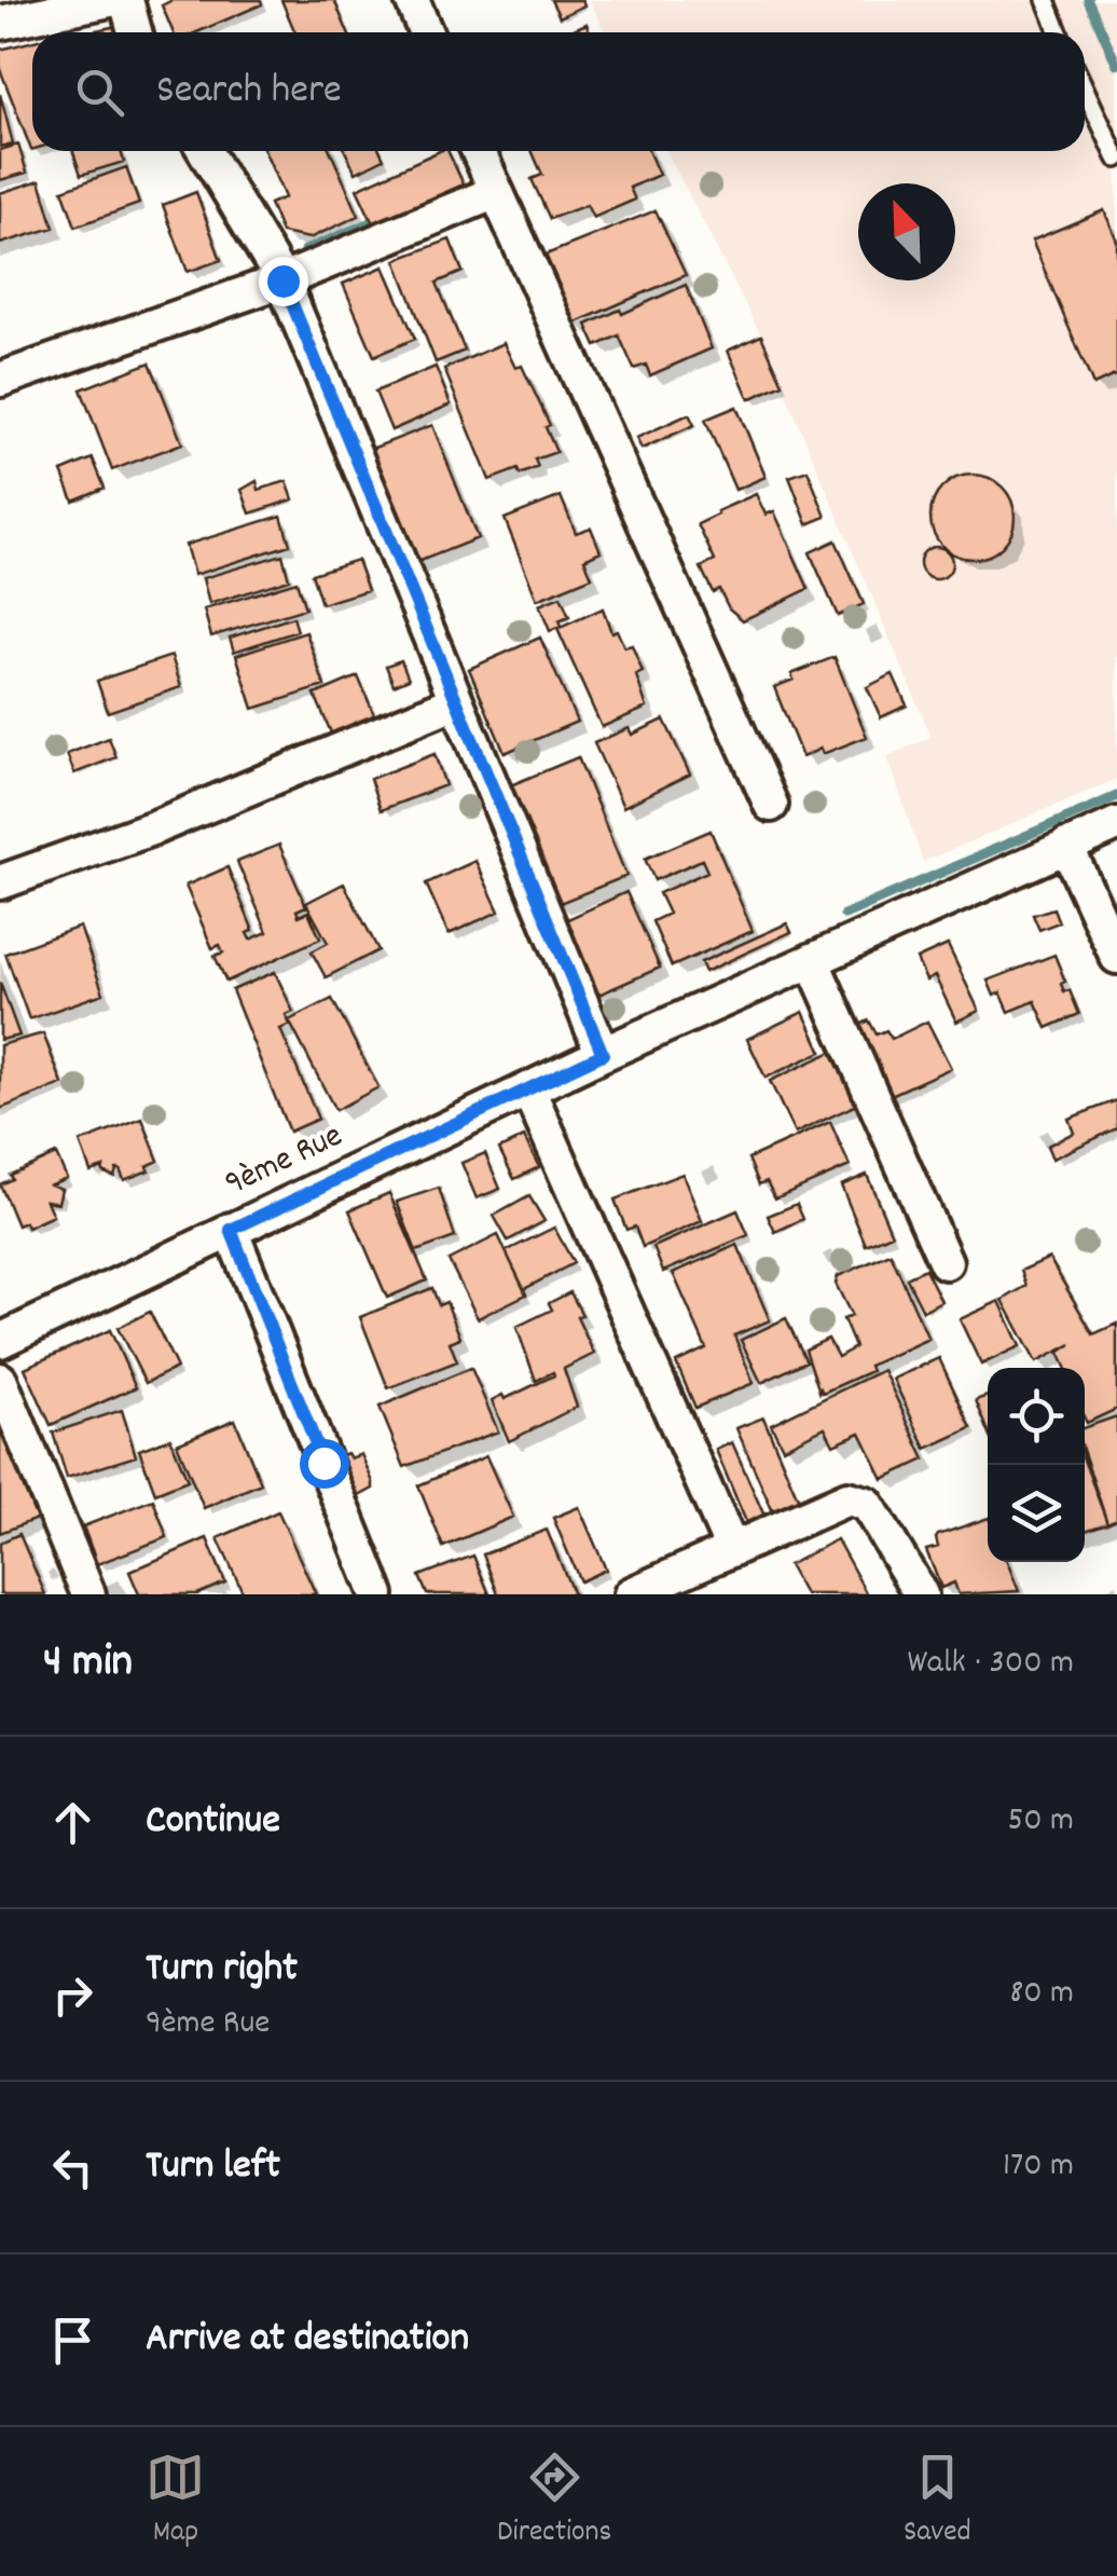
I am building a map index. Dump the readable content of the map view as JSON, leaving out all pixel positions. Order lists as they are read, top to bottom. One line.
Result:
{"streets":{"street":["9ème Rue"]},"north":"top left","page":{"search":"Search here","heading":["4 min","Walk · 300 m"],"list":[["Continue","50 m"],["Turn right","9ème Rue","80 m"],["Turn left","170 m"],"Arrive at destination"],"nav":["Map","Directions","Saved"]}}
